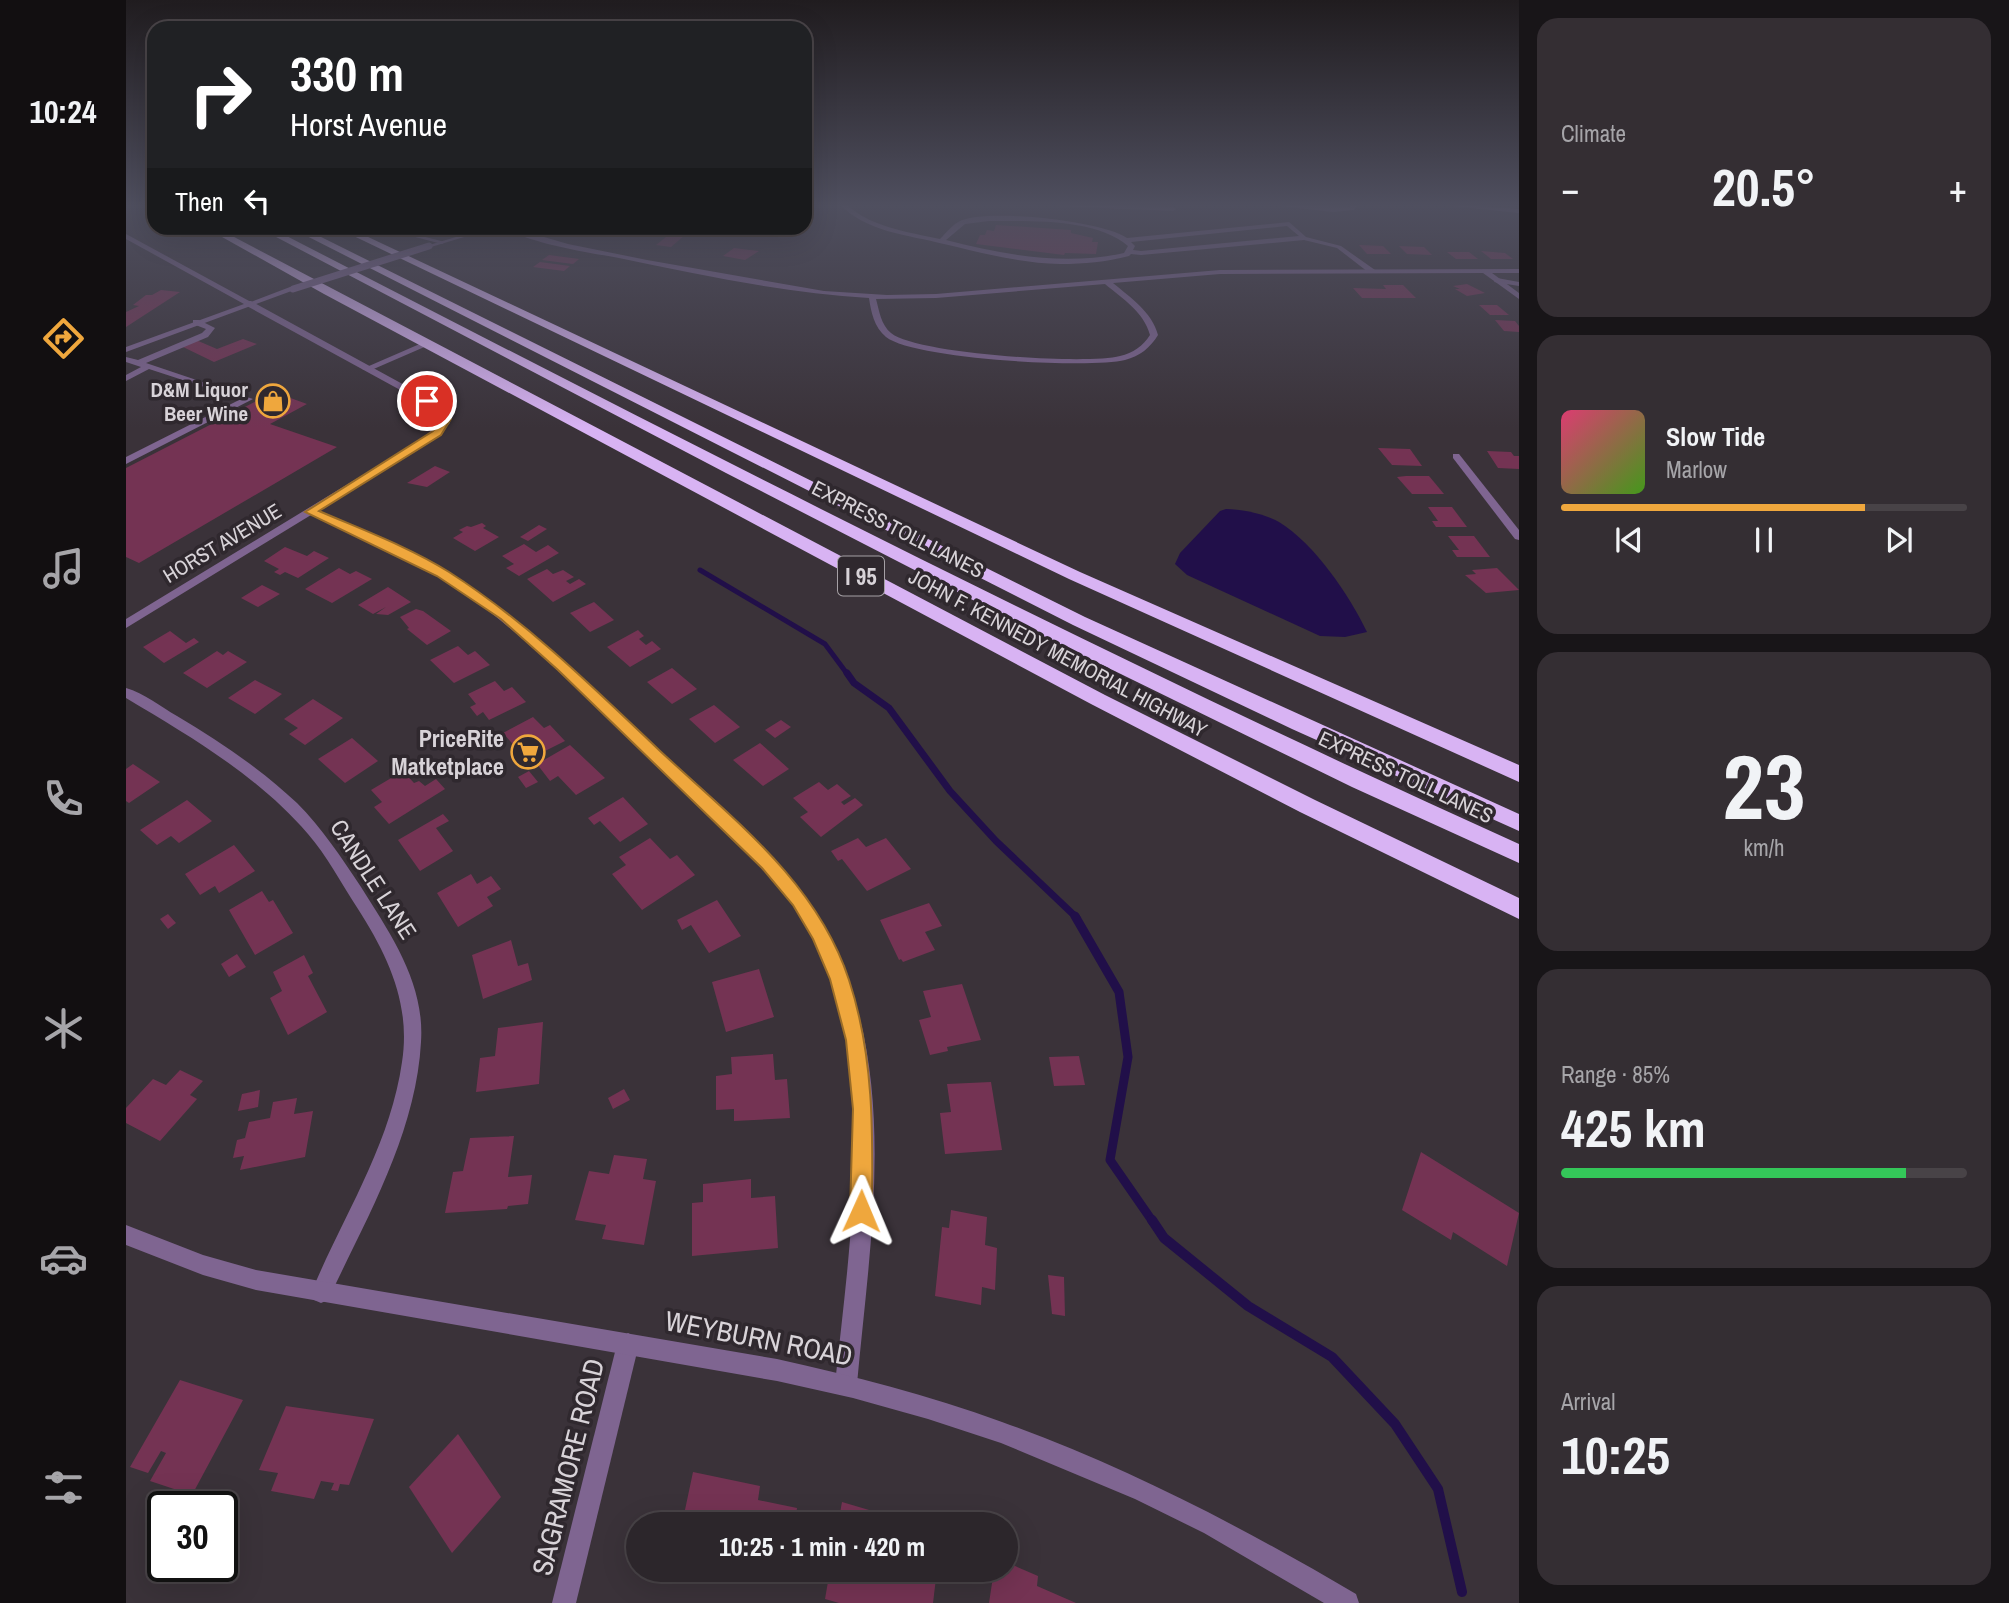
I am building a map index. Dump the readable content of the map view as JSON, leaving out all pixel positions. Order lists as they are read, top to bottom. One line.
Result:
{"streets":{"highway":["EXPRESS TOLL LANES","I 95","JOHN F. KENNEDY MEMORIAL HIGHWAY"],"street":["HORST AVENUE","CANDLE LANE","WEYBURN ROAD","SAGRAMORE ROAD"]},"crossings":[["CANDLE LANE","WEYBURN ROAD"],["WEYBURN ROAD","SAGRAMORE ROAD"]],"places":{"shop":["D&M Liquor Beer Wine"],"supermarket":["PriceRite Matketplace"]},"page":{"tabs":"10:24","tile":["Climate",["23","km/h"],["Range · 85%","425 km"],["Arrival","10:25"]],"turn":["330 m","Horst Avenue"],"heat":["−","20.5°","+"],"then":"Then","song":["Slow Tide","Marlow"],"limit":"30","trip":"10:25 · 1 min · 420 m"}}
